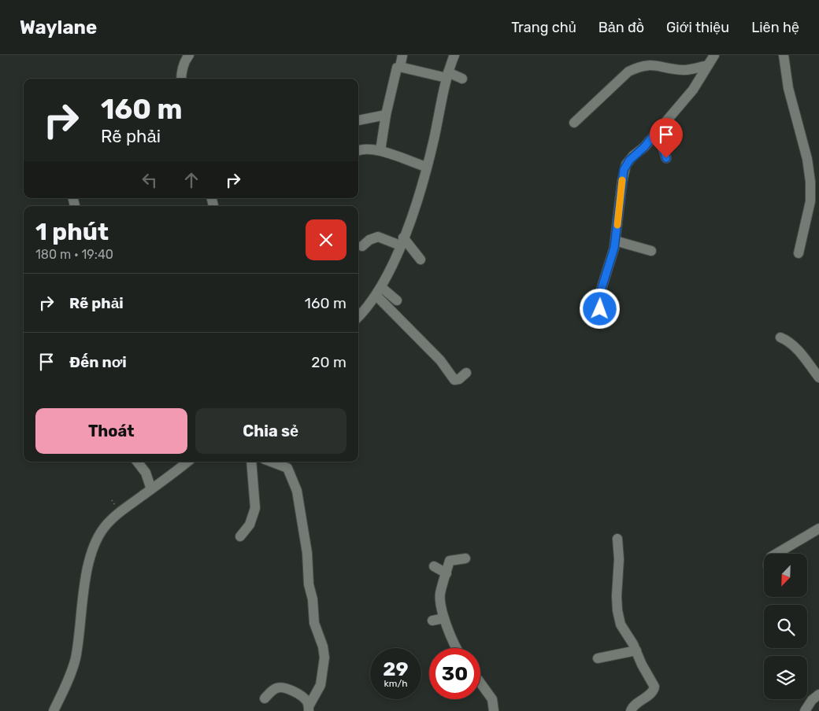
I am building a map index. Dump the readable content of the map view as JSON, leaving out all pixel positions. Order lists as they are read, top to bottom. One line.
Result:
{"north":"bottom left","page":{"header":"Waylane","nav":["Trang chủ","Bản đồ","Giới thiệu","Liên hệ"],"turn":["160 m","Rẽ phải"],"heading":["1 phút","180 m · 19:40"],"list":[{"name":"Rẽ phải","value":"160 m"},{"name":"Đến nơi","value":"20 m"}],"buttons":["Thoát","Chia sẻ"],"speed":"29 km/h","limit":"30"}}
